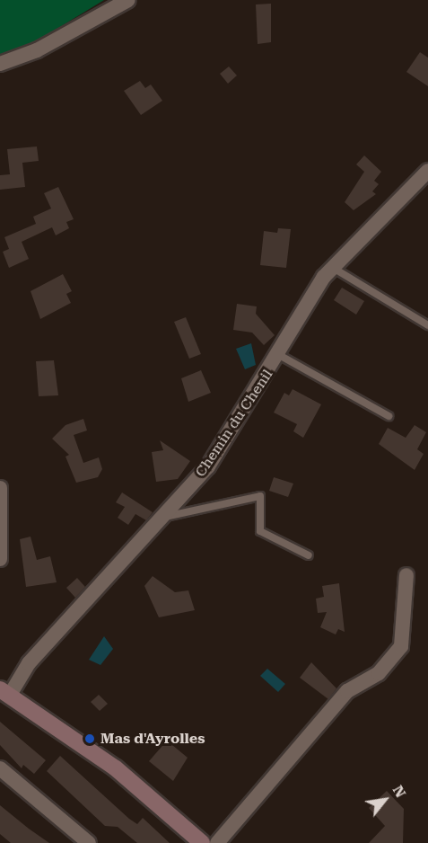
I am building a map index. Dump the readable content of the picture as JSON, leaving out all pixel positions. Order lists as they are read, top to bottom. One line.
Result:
{"streets":{"street":["Chemin du Chenil"]},"places":["Mas d'Ayrolles"],"north":"top right"}
